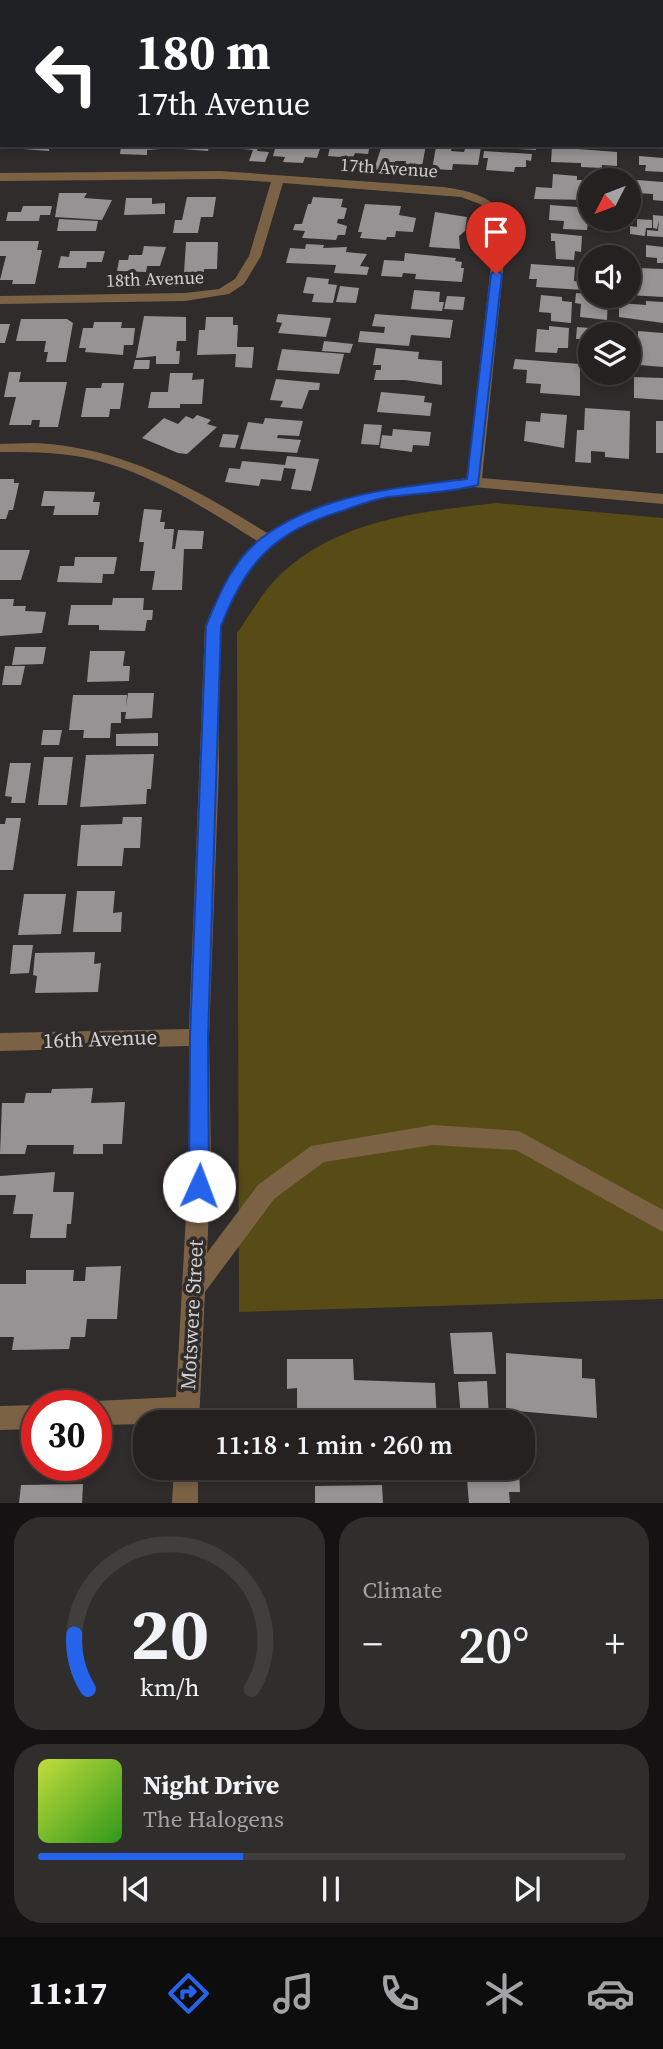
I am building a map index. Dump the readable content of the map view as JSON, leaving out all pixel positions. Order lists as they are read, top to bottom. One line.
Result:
{"streets":{"street":["17th Avenue","18th Avenue","16th Avenue","Motswere Street"]},"crossings":[["17th Avenue","18th Avenue"],["17th Avenue","Motswere Street"],["16th Avenue","Motswere Street"]],"north":"bottom left","page":{"turn":["180 m","17th Avenue"],"limit":"30","trip":"11:18 · 1 min · 260 m","tile":"Climate","heat":["−","20°","+"],"song":["Night Drive","The Halogens"],"tabs":"11:17","gauge":["20","km/h"]}}
